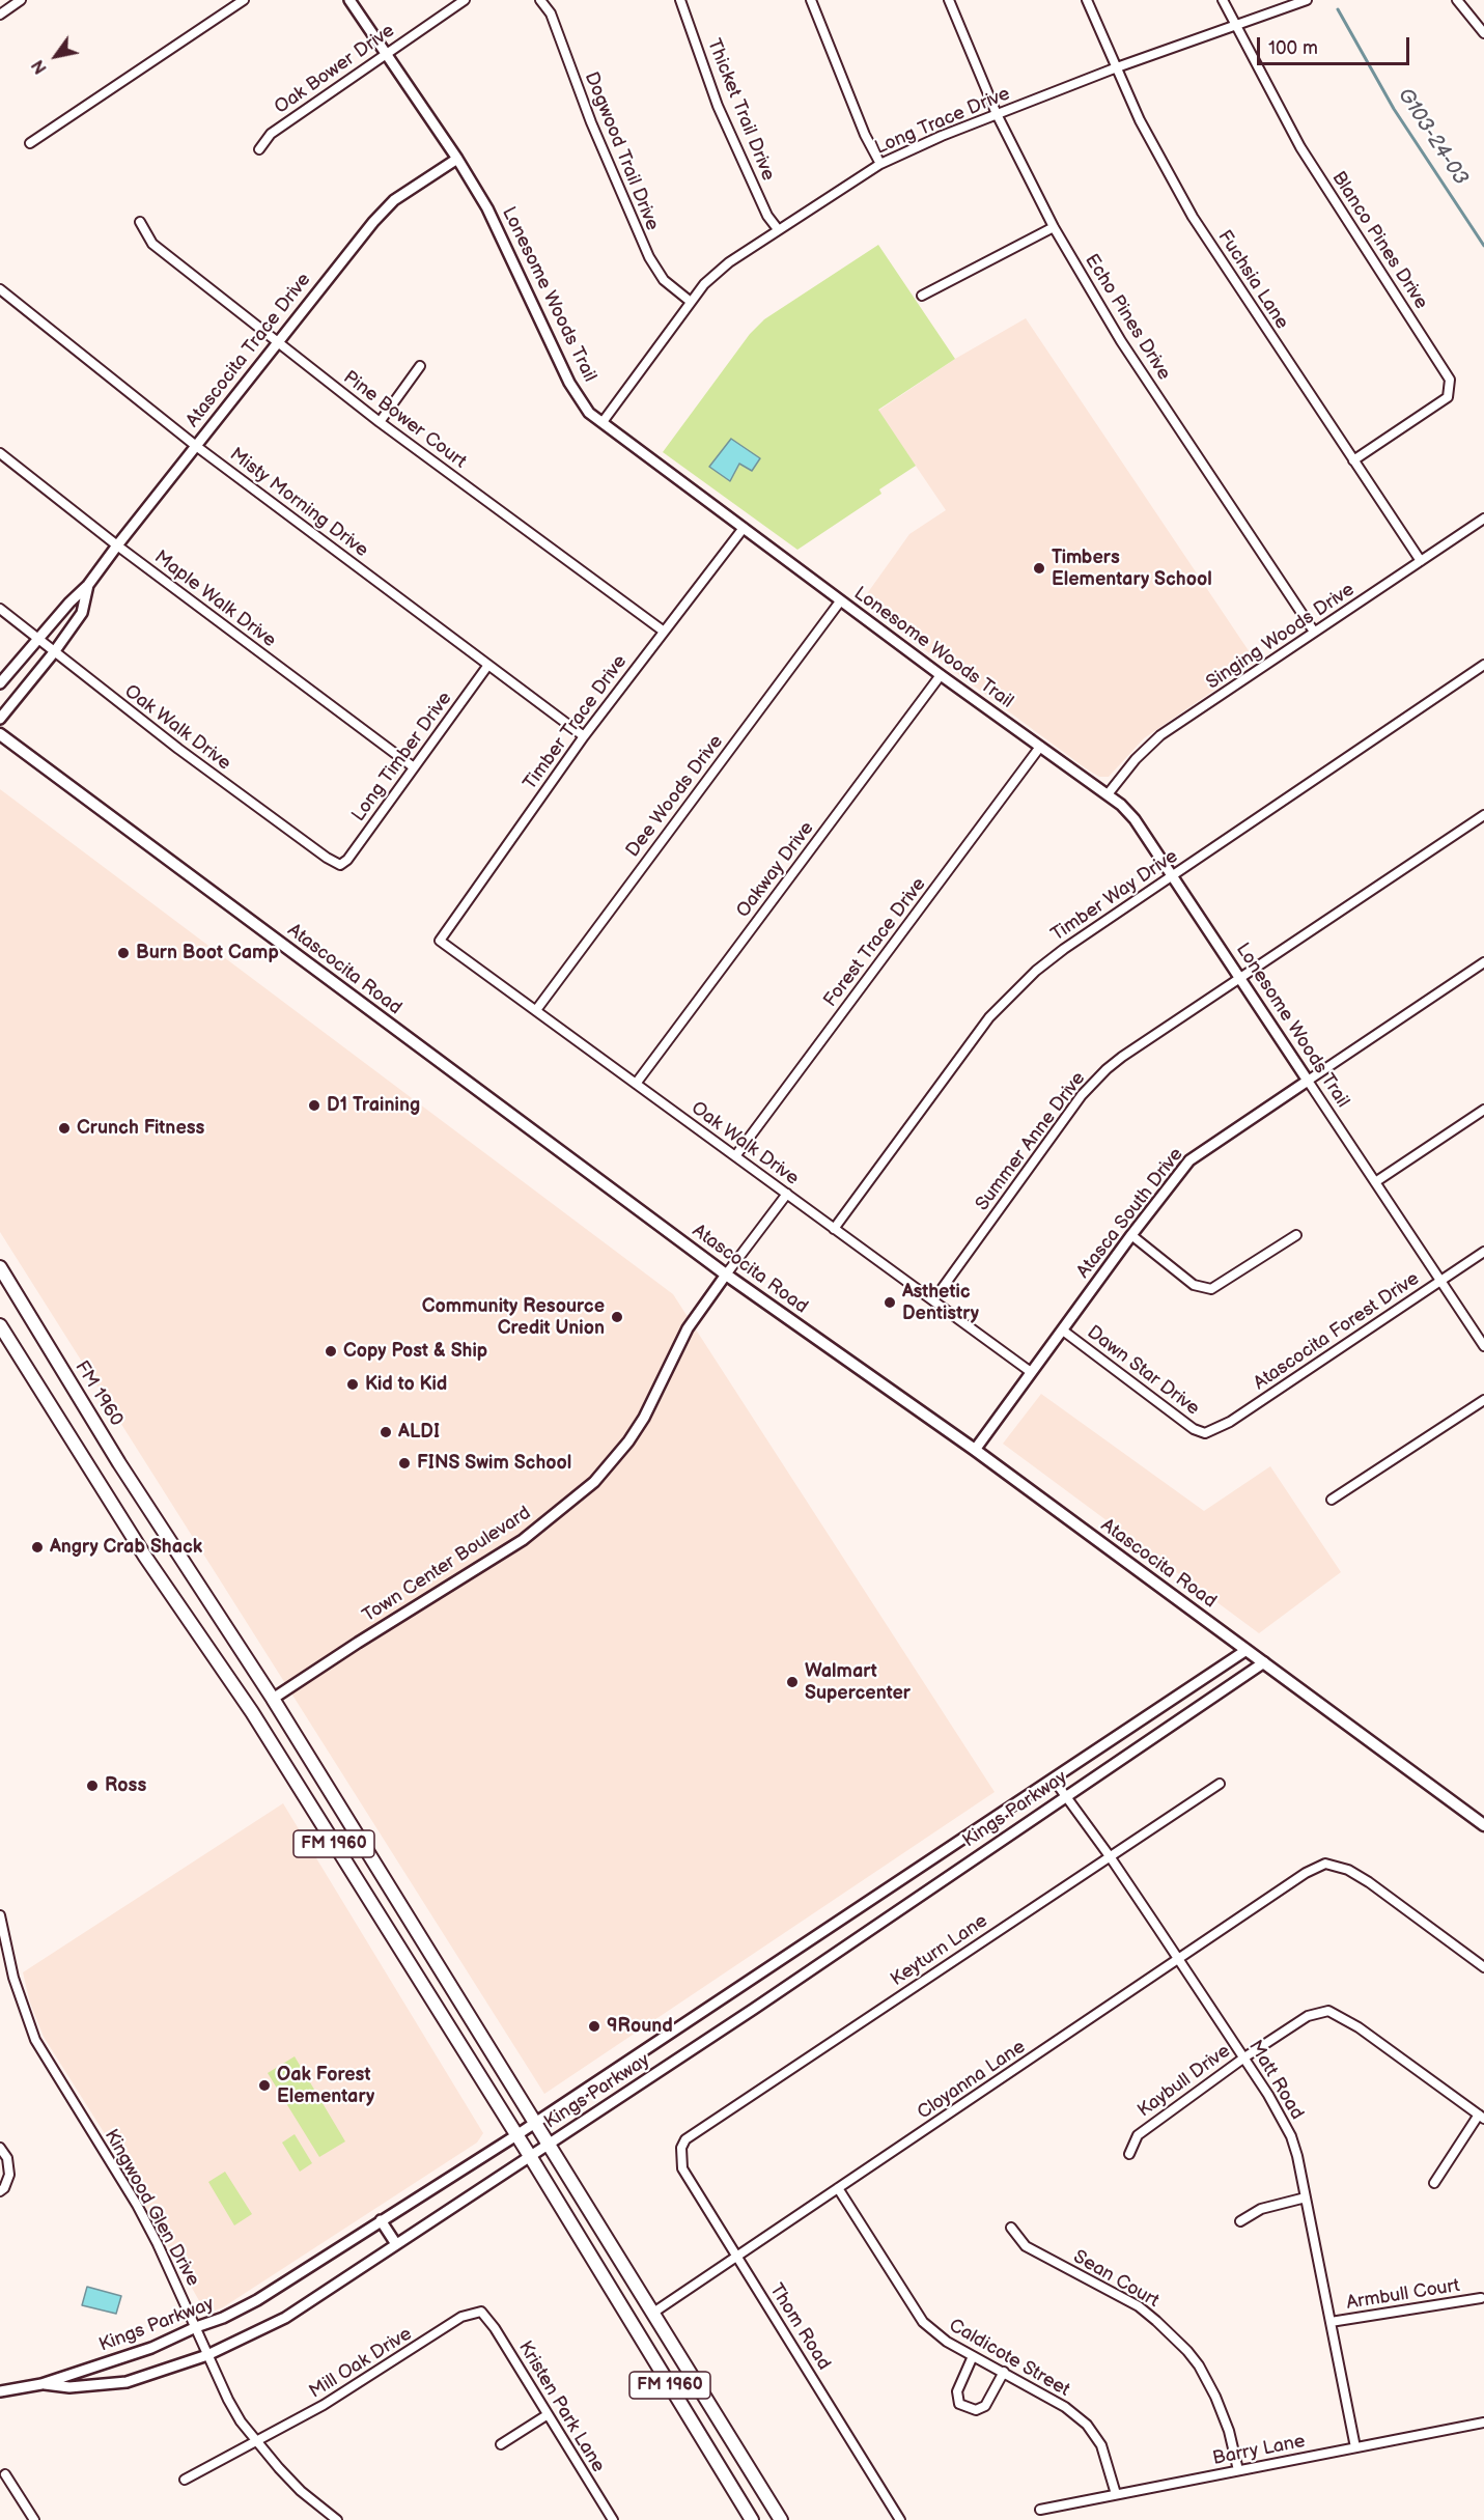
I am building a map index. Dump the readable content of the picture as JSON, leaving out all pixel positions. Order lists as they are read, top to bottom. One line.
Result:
{"streets":{"main road":["Atascocita Road","FM 1960"],"street":["Oak Bower Drive","Thicket Trail Drive","Long Trace Drive","Dogwood Trail Drive","Blanco Pines Drive","Fuchsia Lane","Lonesome Woods Trail","Echo Pines Drive","Atascocita Trace Drive","Pine Bower Court","Misty Morning Drive","Maple Walk Drive","Singing Woods Drive","Timber Trace Drive","Oak Walk Drive","Long Timber Drive","Dee Woods Drive","Oakway Drive","Timber Way Drive","Forest Trace Drive","Summer Anne Drive","Atasca South Drive","Atascocita Forest Drive","Dawn Star Drive","Town Center Boulevard","Kings Parkway","Keyturn Lane","Cloyanna Lane","Matt Road","Kaybull Drive","Kingwood Glen Drive","Sean Court","Armbull Court","Thom Road","Caldicote Street","Mill Oak Drive","Kristen Park Lane","Barry Lane"]},"crossings":[["Oak Bower Drive","Lonesome Woods Trail"],["Thicket Trail Drive","Long Trace Drive"],["Long Trace Drive","Dogwood Trail Drive"],["Long Trace Drive","Blanco Pines Drive"],["Long Trace Drive","Fuchsia Lane"],["Long Trace Drive","Lonesome Woods Trail"],["Long Trace Drive","Echo Pines Drive"],["Blanco Pines Drive","Fuchsia Lane"],["Fuchsia Lane","Singing Woods Drive"],["Lonesome Woods Trail","Atascocita Trace Drive"],["Lonesome Woods Trail","Singing Woods Drive"],["Lonesome Woods Trail","Timber Trace Drive"],["Lonesome Woods Trail","Dee Woods Drive"],["Lonesome Woods Trail","Oakway Drive"],["Lonesome Woods Trail","Timber Way Drive"],["Lonesome Woods Trail","Forest Trace Drive"],["Lonesome Woods Trail","Summer Anne Drive"],["Lonesome Woods Trail","Atasca South Drive"],["Lonesome Woods Trail","Atascocita Forest Drive"],["Echo Pines Drive","Singing Woods Drive"],["Atascocita Trace Drive","Pine Bower Court"],["Atascocita Trace Drive","Misty Morning Drive"],["Atascocita Trace Drive","Maple Walk Drive"],["Atascocita Trace Drive","Oak Walk Drive"],["Pine Bower Court","Timber Trace Drive"],["Misty Morning Drive","Timber Trace Drive"],["Misty Morning Drive","Long Timber Drive"],["Maple Walk Drive","Long Timber Drive"],["Timber Trace Drive","Oak Walk Drive"],["Oak Walk Drive","Long Timber Drive"],["Oak Walk Drive","Dee Woods Drive"],["Oak Walk Drive","Oakway Drive"],["Oak Walk Drive","Timber Way Drive"],["Oak Walk Drive","Forest Trace Drive"],["Oak Walk Drive","Summer Anne Drive"],["Oak Walk Drive","Atasca South Drive"],["Oak Walk Drive","Town Center Boulevard"],["Atascocita Road","Atasca South Drive"],["Atascocita Road","Town Center Boulevard"],["Atascocita Road","Kings Parkway"],["Atasca South Drive","Dawn Star Drive"],["Atascocita Forest Drive","Dawn Star Drive"],["FM 1960","Town Center Boulevard"],["FM 1960","Kings Parkway"],["FM 1960","Cloyanna Lane"],["Kings Parkway","Matt Road"],["Kings Parkway","Kingwood Glen Drive"],["Keyturn Lane","Matt Road"],["Keyturn Lane","Thom Road"],["Cloyanna Lane","Matt Road"],["Cloyanna Lane","Thom Road"],["Cloyanna Lane","Caldicote Street"],["Matt Road","Kaybull Drive"],["Matt Road","Armbull Court"],["Matt Road","Barry Lane"],["Kingwood Glen Drive","Mill Oak Drive"],["Sean Court","Barry Lane"],["Caldicote Street","Barry Lane"],["Mill Oak Drive","Kristen Park Lane"]],"water":["G103-24-03"],"places":["Timbers Elementary School","Burn Boot Camp","D1 Training","Crunch Fitness","Asthetic Dentistry","Community Resource Credit Union","Copy Post & Ship","Kid to Kid","ALDI","FINS Swim School","Angry Crab Shack","Walmart Supercenter","Ross","9Round","Oak Forest Elementary"],"scale_bar":"100 m","north":"bottom left"}
